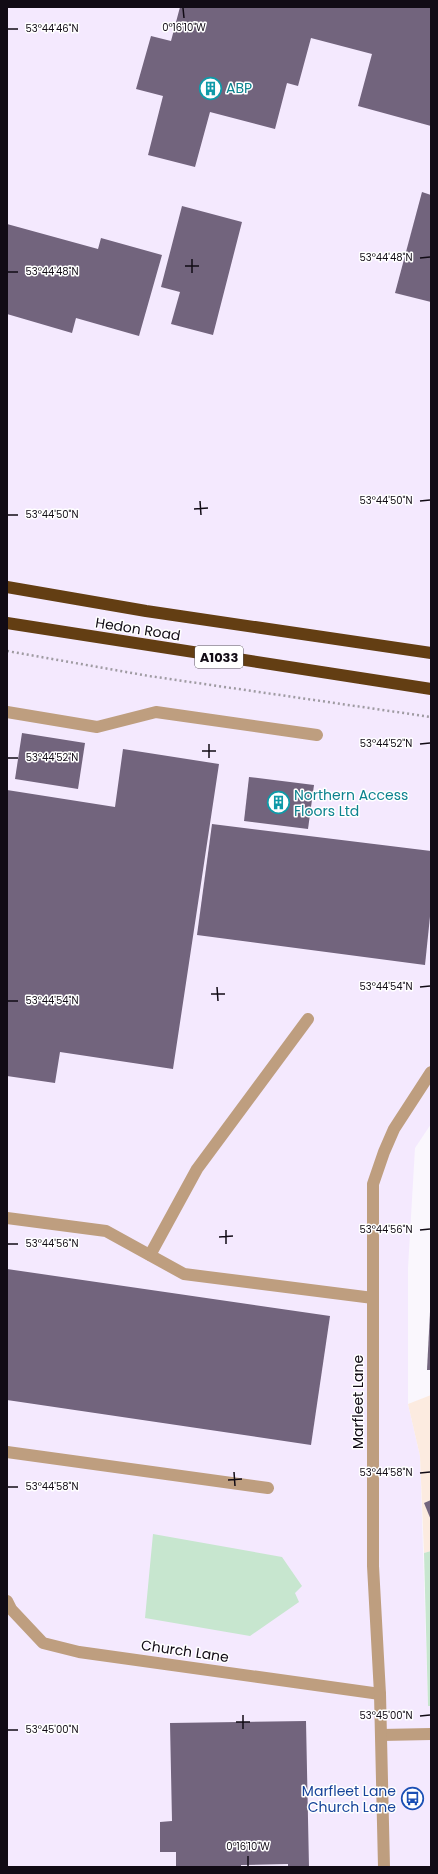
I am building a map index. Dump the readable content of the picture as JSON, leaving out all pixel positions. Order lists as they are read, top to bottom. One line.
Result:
{"streets":{"highway":["Hedon Road","A1033"],"street":["Marfleet Lane","Church Lane"]},"crossings":[["Marfleet Lane","Church Lane"]],"places":{"building":["ABP","Northern Access Floors Ltd"],"bus stop":["Marfleet Lane Church Lane"]},"coordinates":["0°16'10\"W","53°44'46\"N","53°44'48\"N","53°44'50\"N","53°44'52\"N","53°44'54\"N","53°44'56\"N","53°44'58\"N","53°45'00\"N"]}
